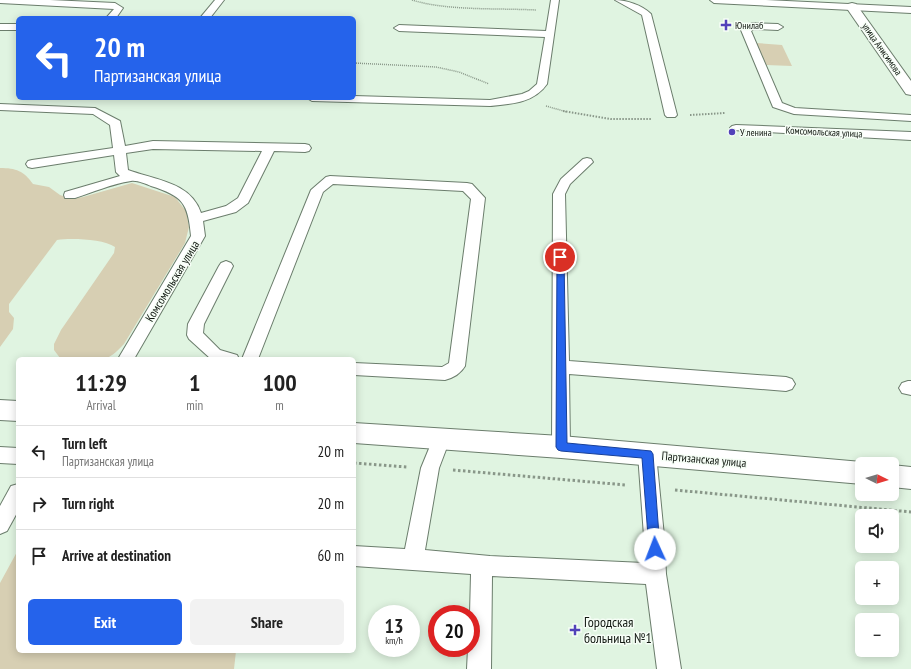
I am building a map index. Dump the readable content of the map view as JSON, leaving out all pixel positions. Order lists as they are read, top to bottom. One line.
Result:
{"streets":{"street":["улица Анисимова","Партизанская улица"],"lane":["Комсомольская улица"]},"places":{"health":["Юнилаб","Городская больница №1"],"other":["У ленина"]},"north":"right","page":{"turn":["20 m","Партизанская улица"],"eta":["11:29","Arrival","1","min","100","m"],"list":[{"name":"Turn left","note":"Партизанская улица","value":"20 m"},{"name":"Turn right","value":"20 m"},{"name":"Arrive at destination","value":"60 m"}],"map_buttons":["+","−"],"buttons":["Exit","Share"],"speed":"13 km/h","limit":"20"}}
